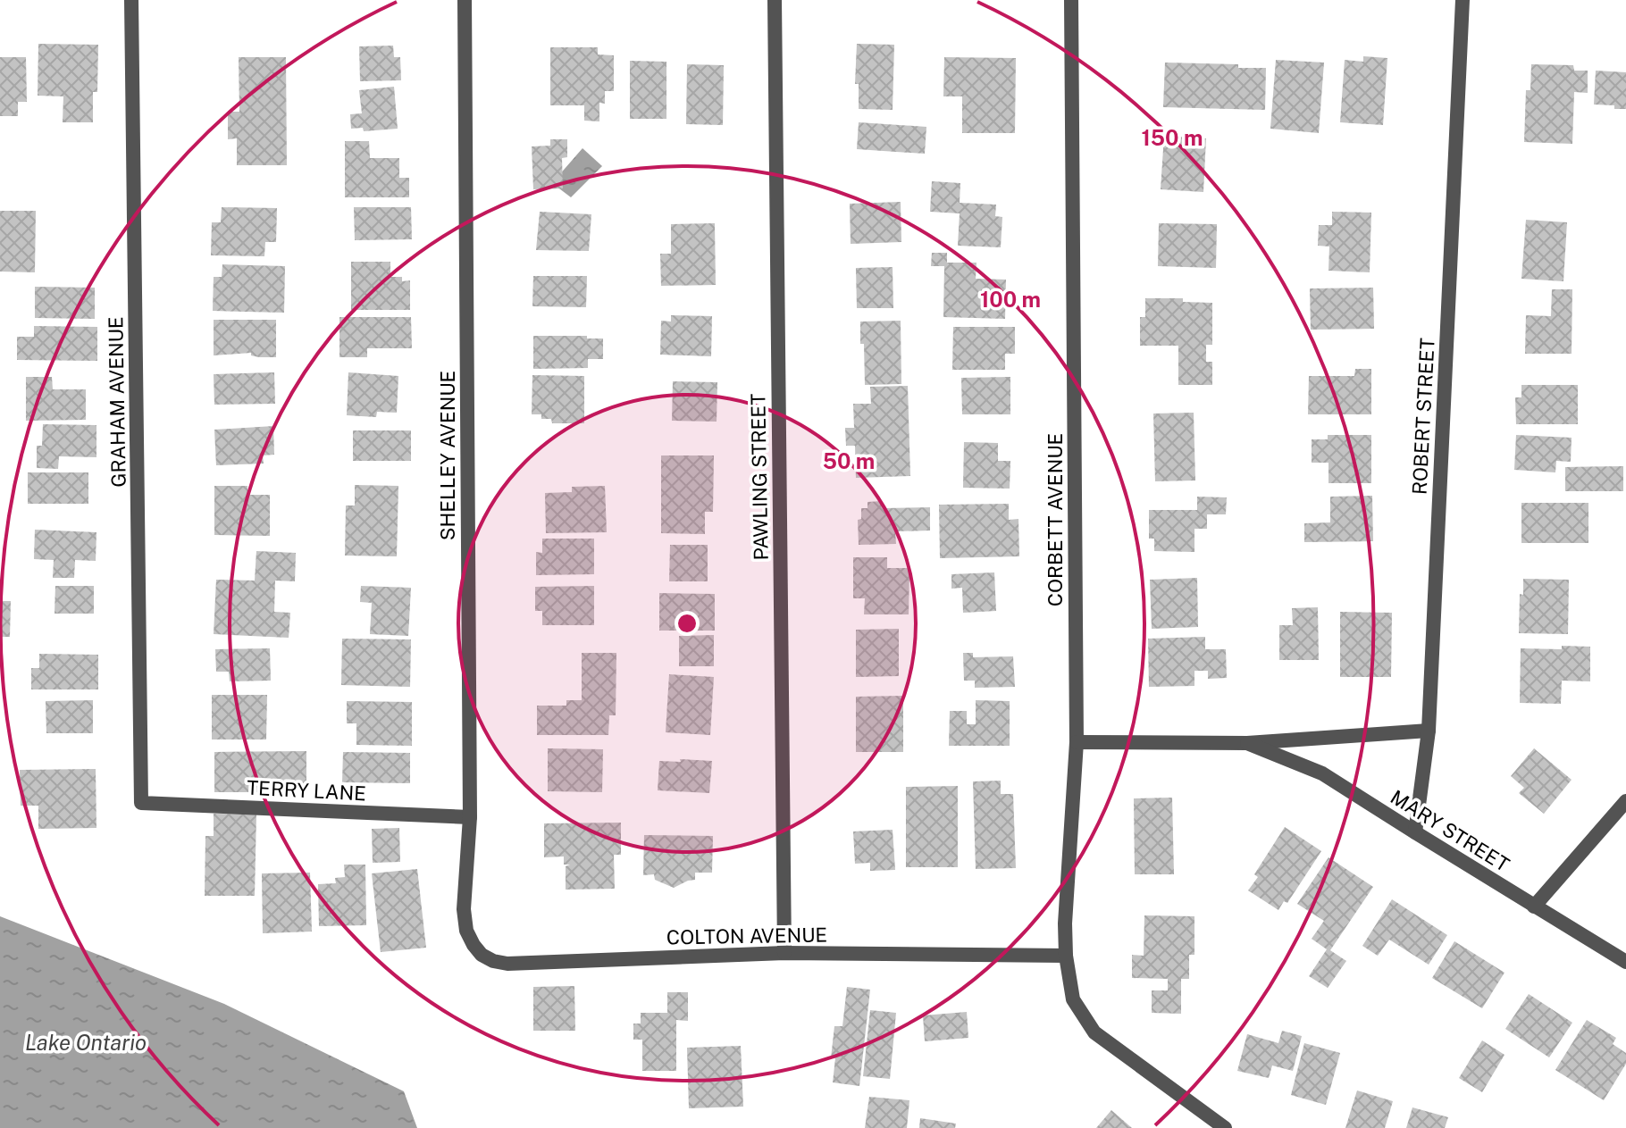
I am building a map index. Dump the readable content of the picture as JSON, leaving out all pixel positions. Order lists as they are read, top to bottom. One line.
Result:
{"streets":{"street":["GRAHAM AVENUE","ROBERT STREET","SHELLEY AVENUE","PAWLING STREET","CORBETT AVENUE","TERRY LANE","MARY STREET","COLTON AVENUE"]},"crossings":[["GRAHAM AVENUE","TERRY LANE"],["ROBERT STREET","MARY STREET"],["SHELLEY AVENUE","TERRY LANE"],["SHELLEY AVENUE","COLTON AVENUE"],["PAWLING STREET","COLTON AVENUE"],["CORBETT AVENUE","MARY STREET"],["CORBETT AVENUE","COLTON AVENUE"]],"water":["Lake Ontario"],"rings":["150 m","100 m","50 m"]}
